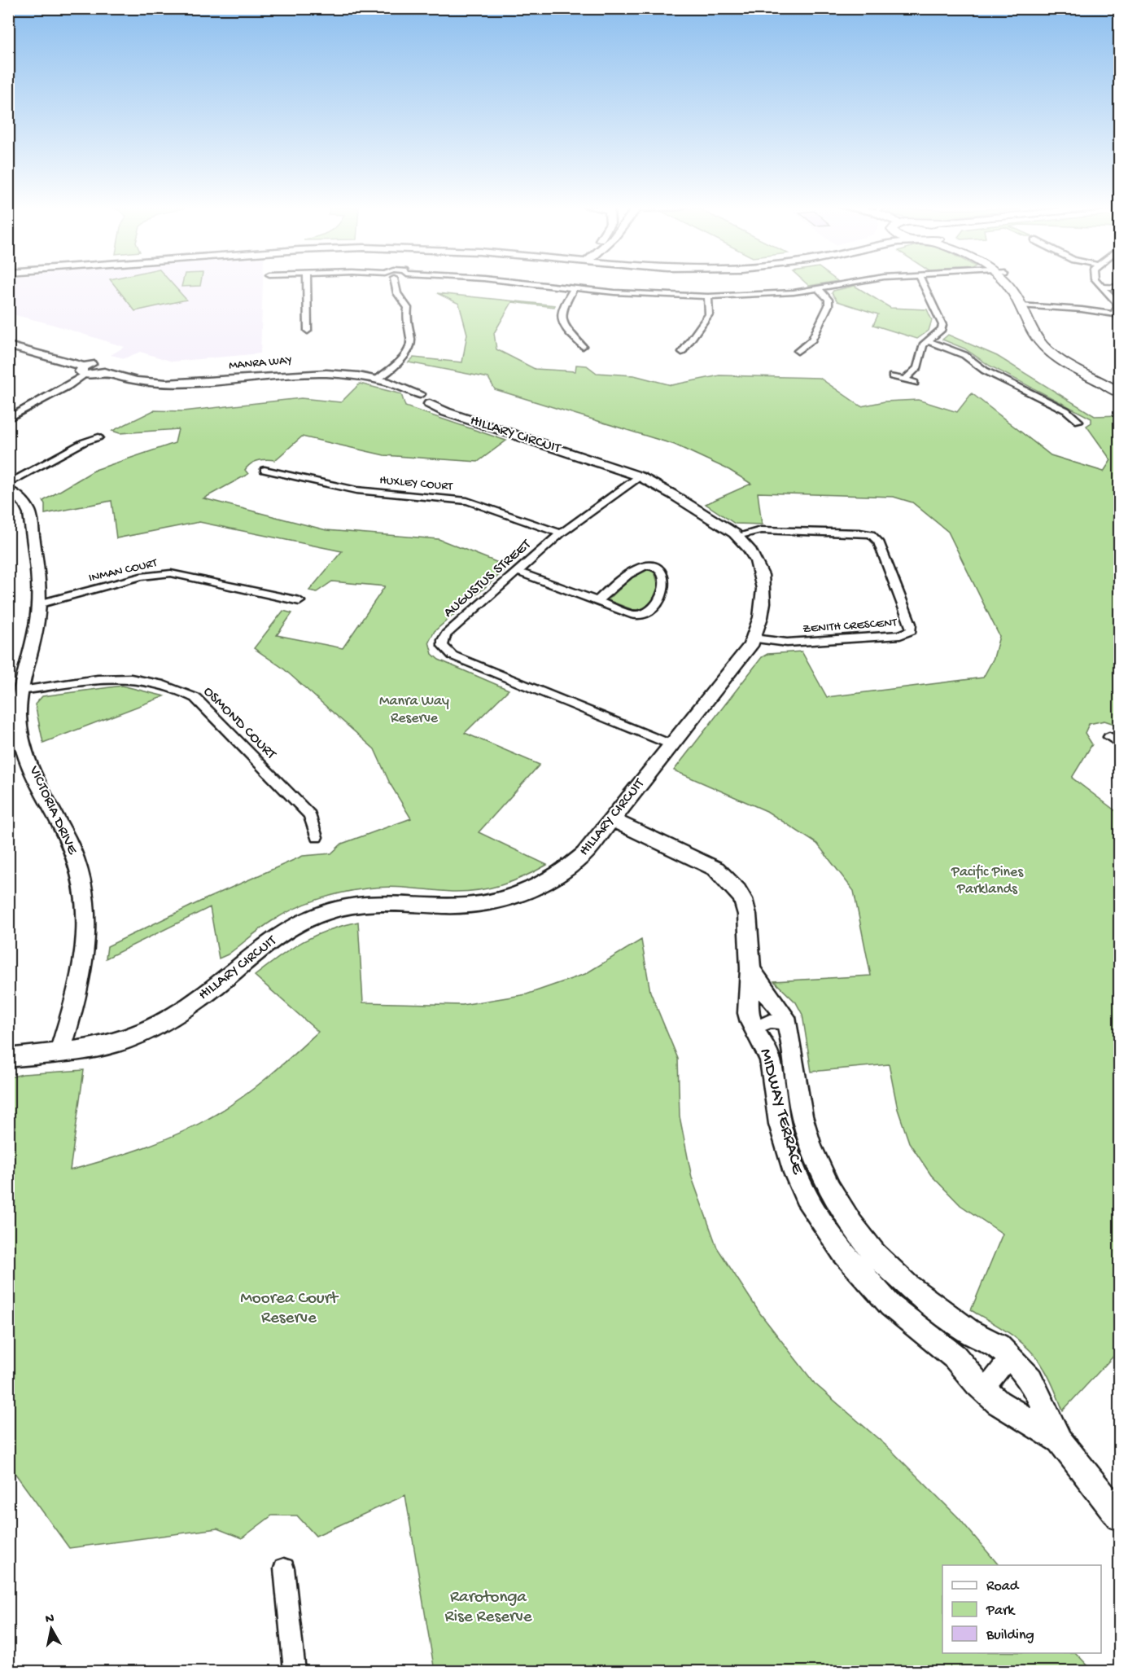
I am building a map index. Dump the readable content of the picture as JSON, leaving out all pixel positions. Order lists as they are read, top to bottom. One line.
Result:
{"streets":{"street":["MANRA WAY","HILLARY CIRCUIT","HUXLEY COURT","INMAN COURT","AUGUSTUS STREET","ZENITH CRESCENT","OSMOND COURT","VICTORIA DRIVE","MIDWAY TERRACE"]},"crossings":[["MANRA WAY","HILLARY CIRCUIT"],["HILLARY CIRCUIT","AUGUSTUS STREET"],["HILLARY CIRCUIT","ZENITH CRESCENT"],["HILLARY CIRCUIT","VICTORIA DRIVE"],["HILLARY CIRCUIT","MIDWAY TERRACE"],["HUXLEY COURT","AUGUSTUS STREET"],["INMAN COURT","VICTORIA DRIVE"],["OSMOND COURT","VICTORIA DRIVE"]],"parks":["Manra Way Reserve","Pacific Pines Parklands","Moorea Court Reserve","Rarotonga Rise Reserve"],"legend":["Road","Park","Building"],"north":"top"}
